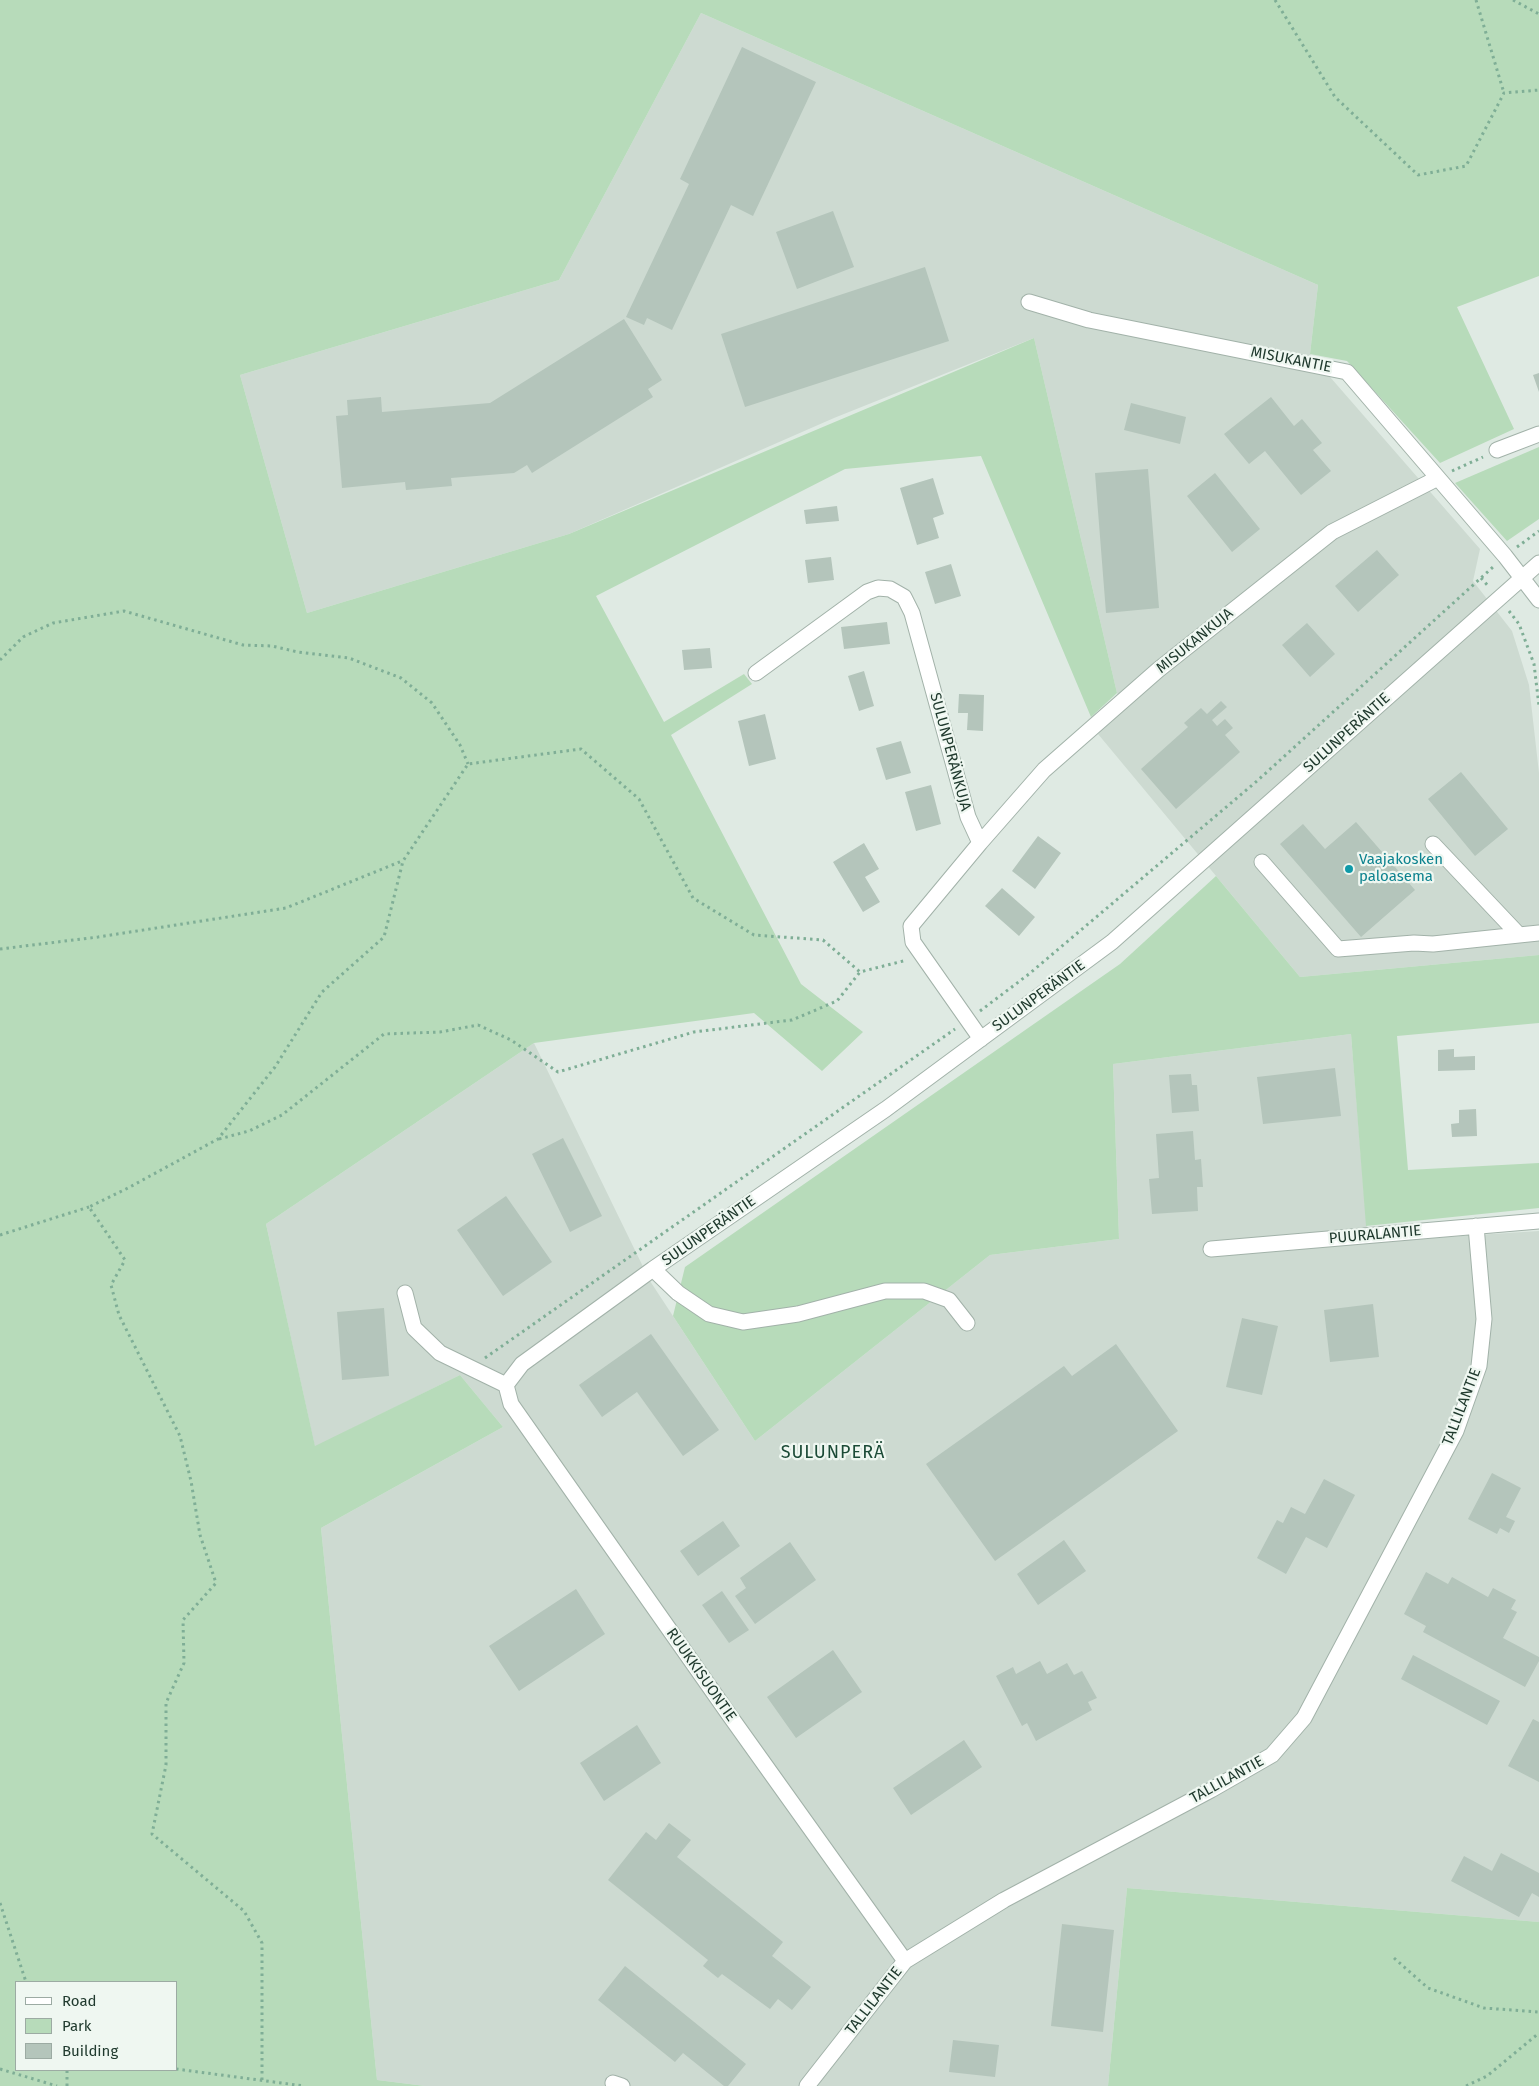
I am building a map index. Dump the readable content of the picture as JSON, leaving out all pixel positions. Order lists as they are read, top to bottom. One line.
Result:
{"streets":{"street":["MISUKANTIE","MISUKANKUJA","SULUNPERÄNTIE","SULUNPERÄNKUJA","PUURALANTIE","TALLILANTIE","RUUKKISUONTIE"]},"crossings":[["MISUKANTIE","MISUKANKUJA"],["MISUKANTIE","SULUNPERÄNTIE"],["MISUKANKUJA","SULUNPERÄNKUJA"],["SULUNPERÄNTIE","RUUKKISUONTIE"],["PUURALANTIE","TALLILANTIE"],["TALLILANTIE","RUUKKISUONTIE"]],"districts":["SULUNPERÄ"],"places":["Vaajakosken paloasema"],"legend":["Road","Park","Building"]}
